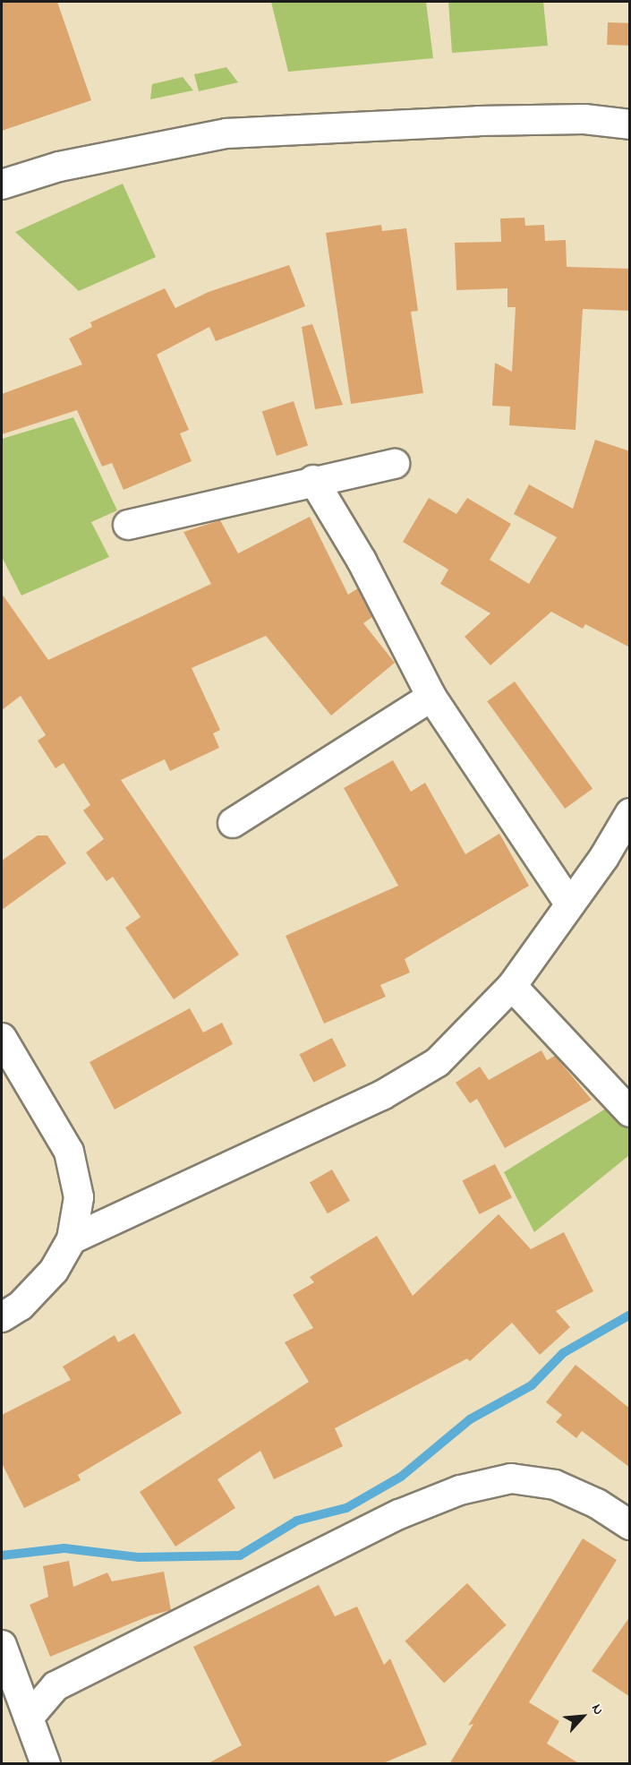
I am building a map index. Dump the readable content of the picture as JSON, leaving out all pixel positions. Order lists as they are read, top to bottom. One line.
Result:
{"north":"top right"}
